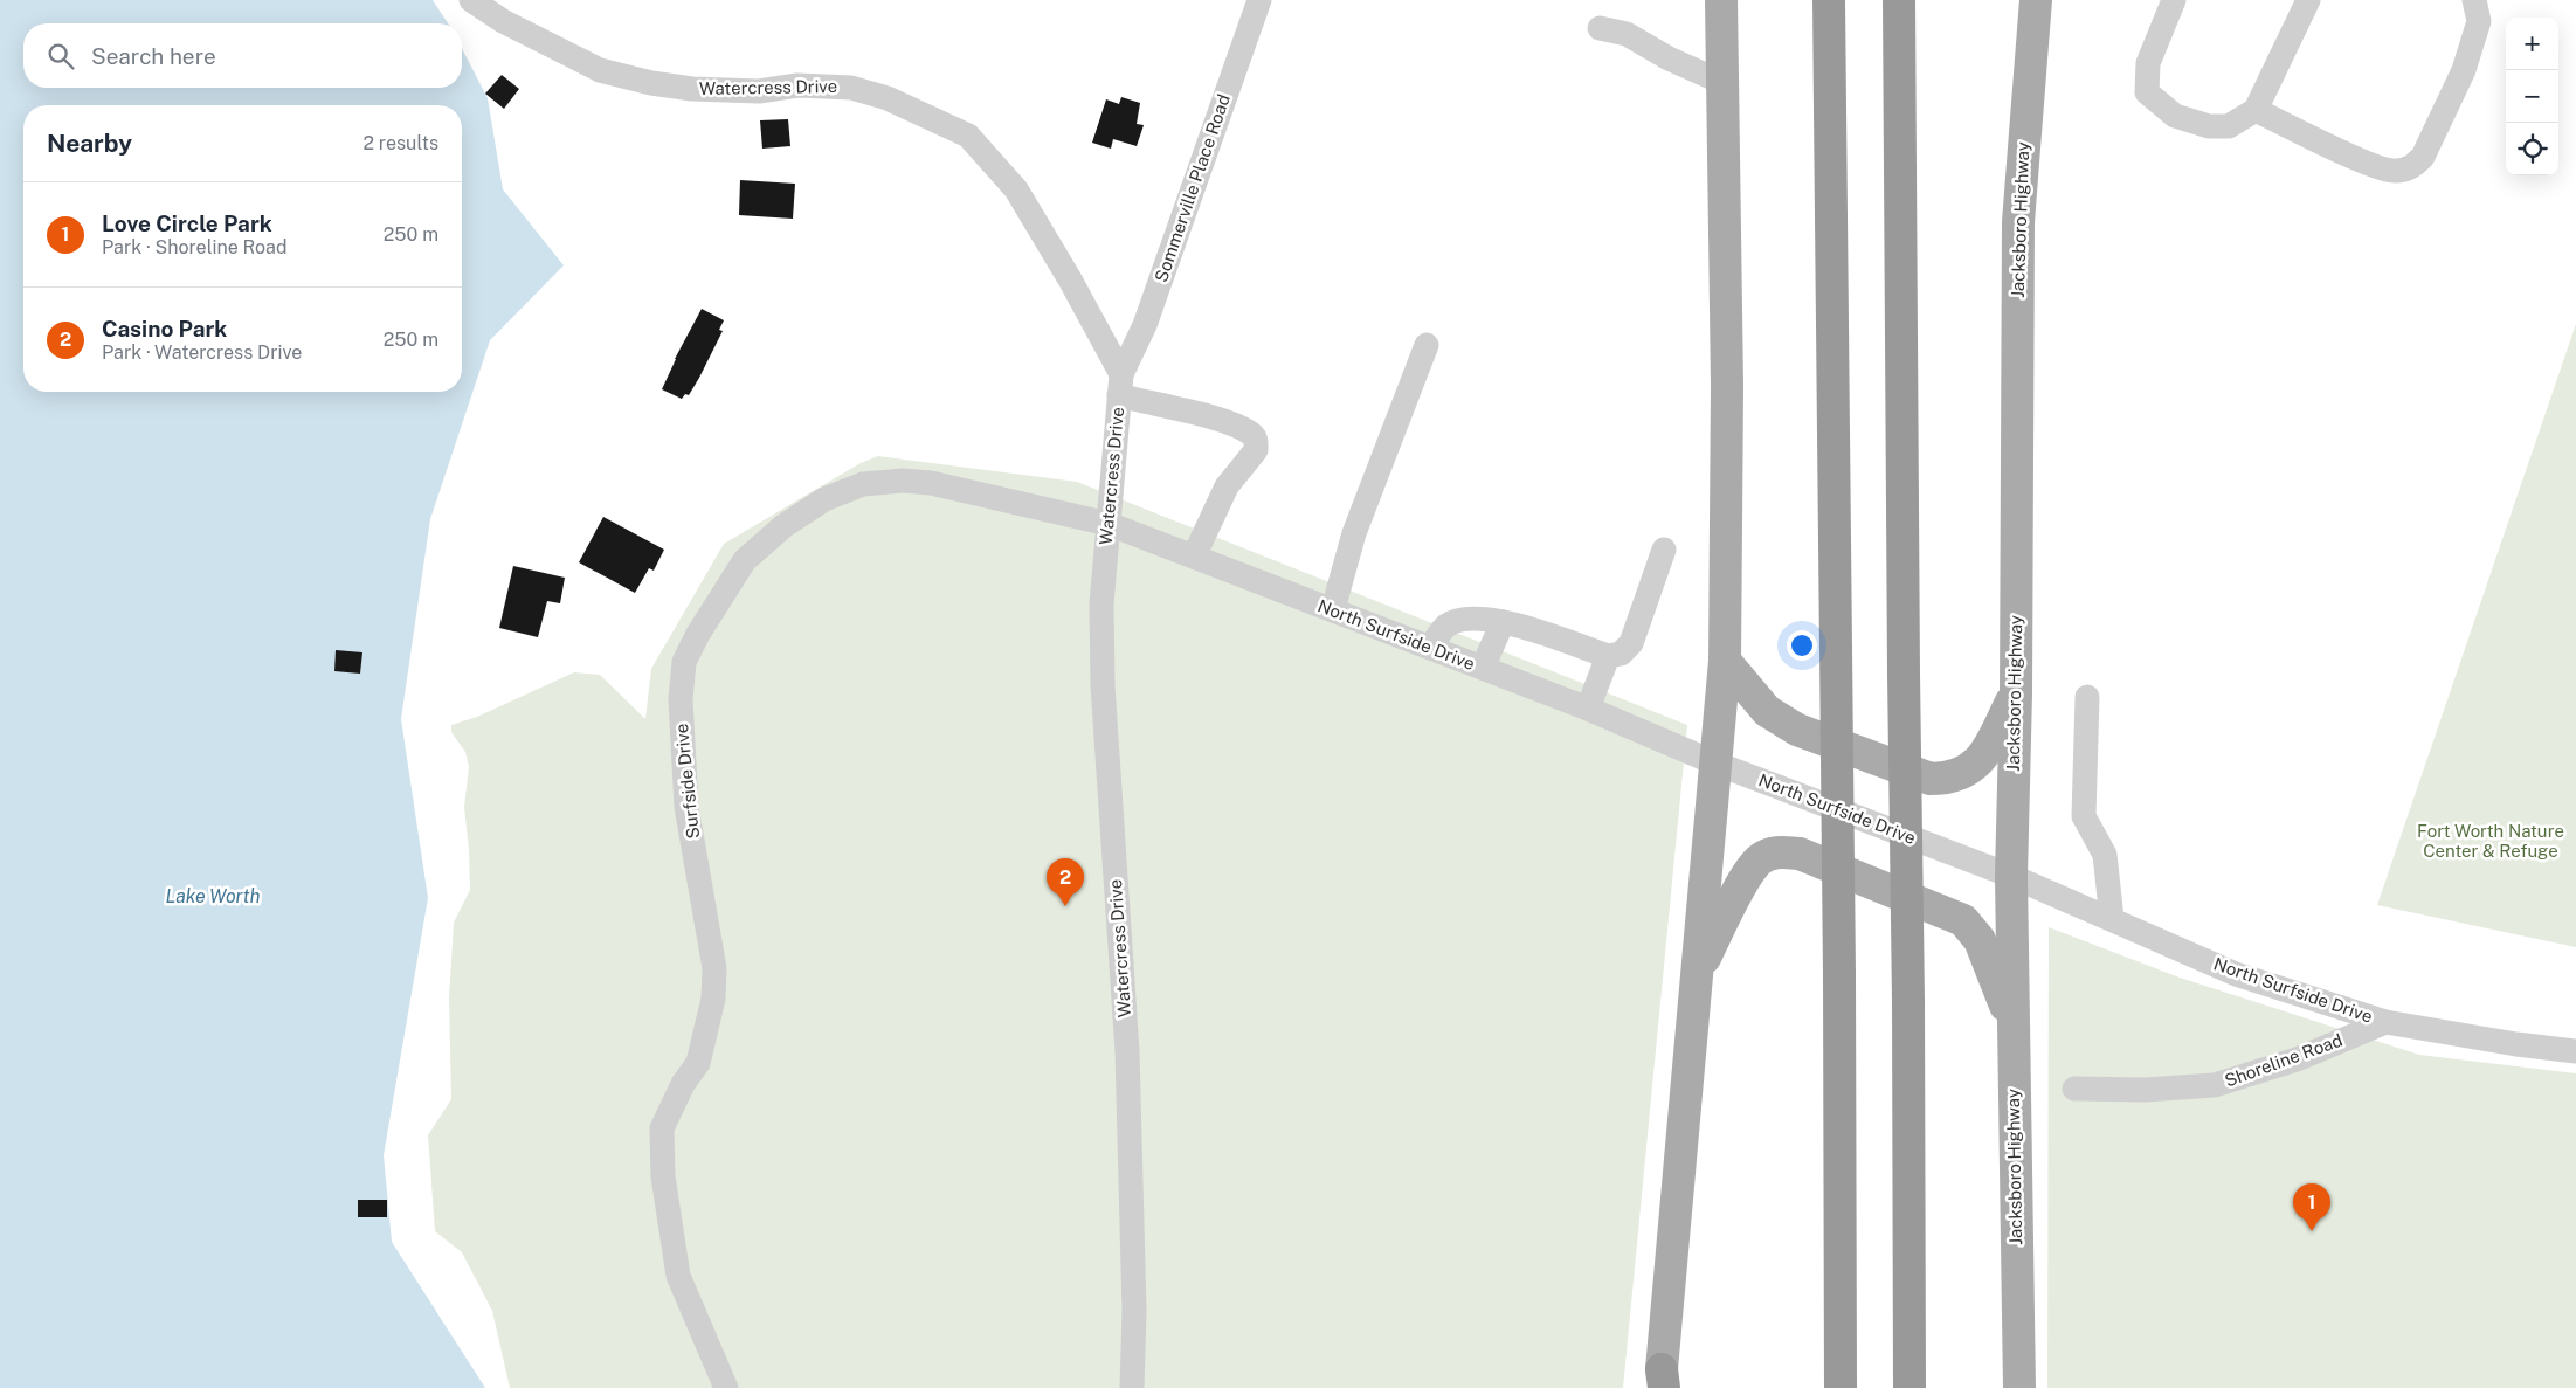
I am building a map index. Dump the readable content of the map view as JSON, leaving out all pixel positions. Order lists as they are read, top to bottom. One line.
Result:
{"streets":{"main road":["Jacksboro Highway"],"street":["Watercress Drive","Sommerville Place Road","North Surfside Drive","Surfside Drive","Shoreline Road"]},"crossings":[["Watercress Drive","Sommerville Place Road"],["Watercress Drive","North Surfside Drive"],["Watercress Drive","Surfside Drive"],["Jacksboro Highway","North Surfside Drive"],["North Surfside Drive","Surfside Drive"],["North Surfside Drive","Shoreline Road"]],"water":["Lake Worth"],"parks":["Fort Worth Nature Center & Refuge"],"page":{"map_buttons":["+","−"],"search":"Search here","heading":["Nearby","2 results"],"list":[{"mark":"1","name":"Love Circle Park","note":"Park · Shoreline Road","value":"250 m"},{"mark":"2","name":"Casino Park","note":"Park · Watercress Drive","value":"250 m"}],"pins":["2","1"]}}
